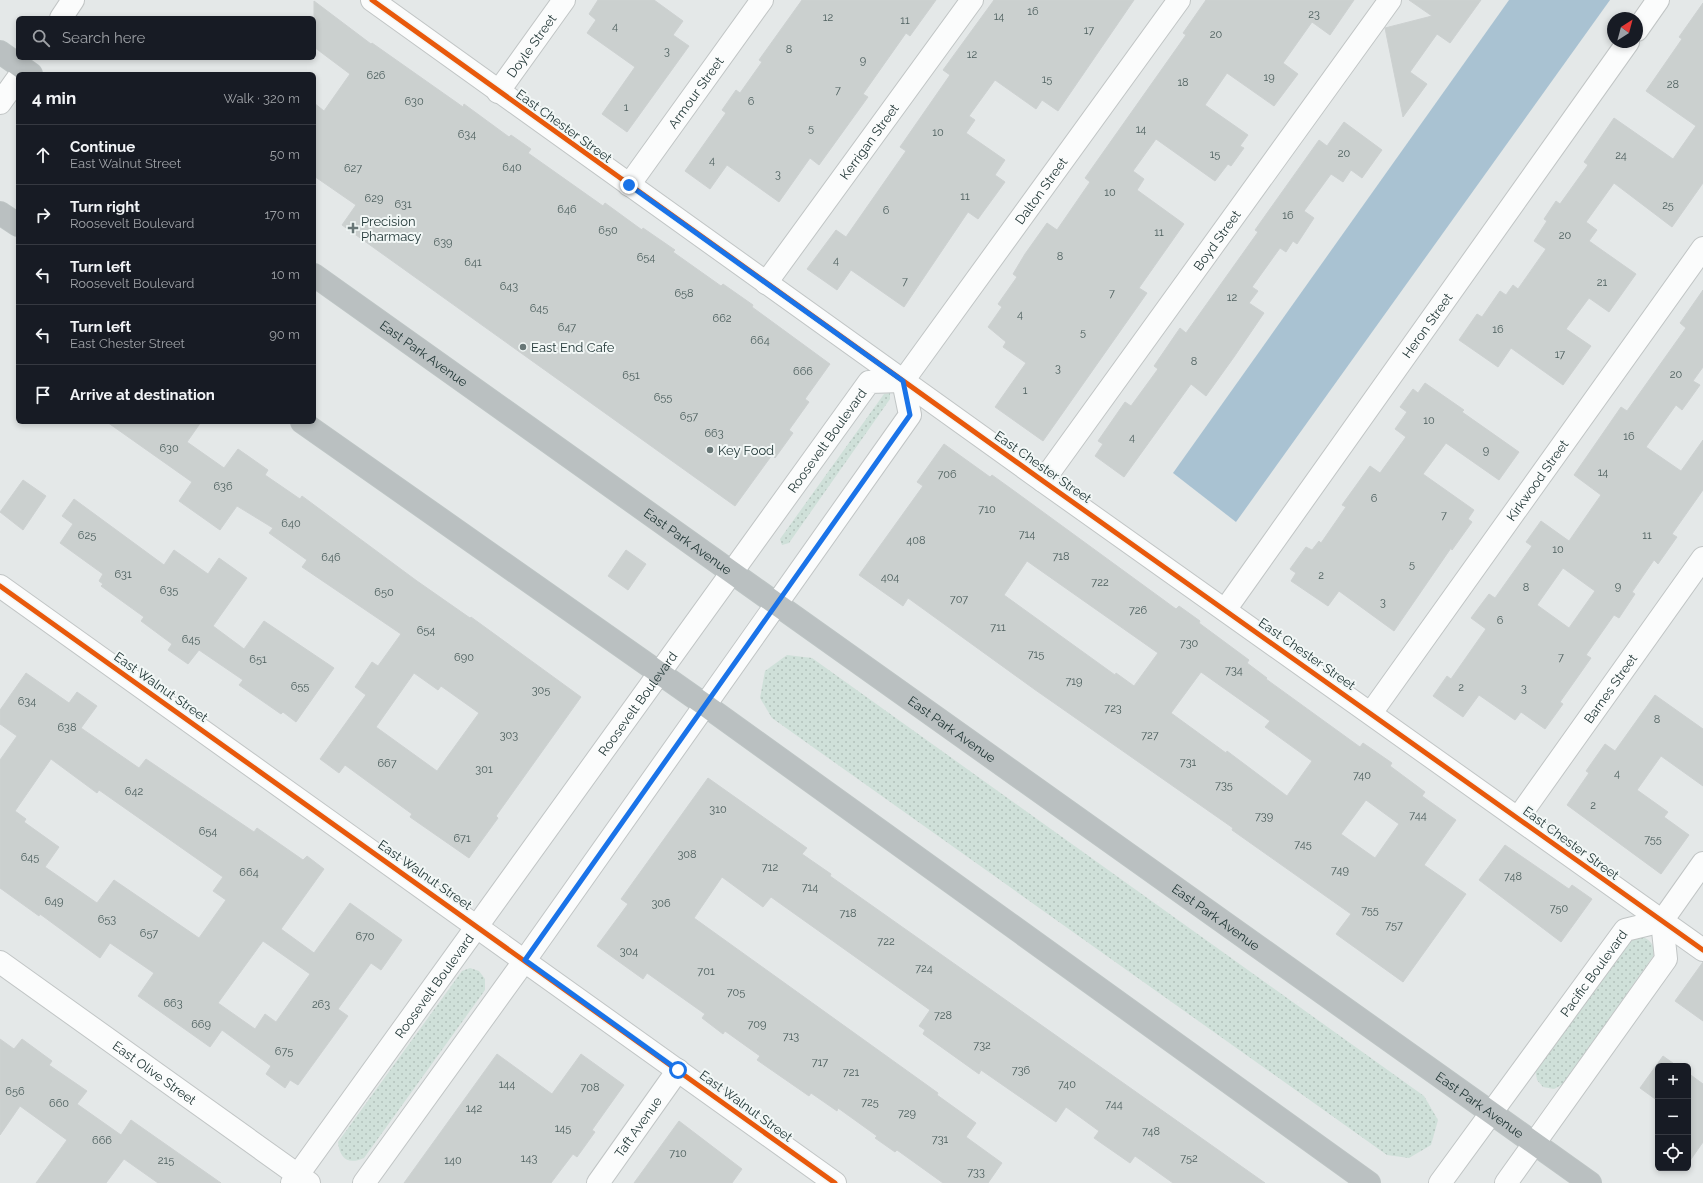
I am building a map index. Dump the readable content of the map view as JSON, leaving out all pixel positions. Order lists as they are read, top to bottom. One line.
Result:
{"streets":{"highway":["East Park Avenue"],"street":["Doyle Street","Armour Street","East Chester Street","Kerrigan Street","Dalton Street","Boyd Street","Heron Street","Roosevelt Boulevard","Kirkwood Street","East Walnut Street","Barnes Street","Pacific Boulevard","East Olive Street","Taft Avenue"]},"crossings":[["Doyle Street","East Chester Street"],["Armour Street","East Chester Street"],["East Chester Street","Kerrigan Street"],["East Chester Street","Dalton Street"],["East Chester Street","Boyd Street"],["East Chester Street","Heron Street"],["East Chester Street","Roosevelt Boulevard"],["East Chester Street","Kirkwood Street"],["East Chester Street","Barnes Street"],["East Chester Street","Pacific Boulevard"],["Dalton Street","Roosevelt Boulevard"],["East Park Avenue","Roosevelt Boulevard"],["East Park Avenue","Pacific Boulevard"],["Roosevelt Boulevard","East Walnut Street"],["Roosevelt Boulevard","East Olive Street"],["East Walnut Street","Taft Avenue"]],"places":{"health":["Precision Pharmacy"],"other":["East End Cafe","Key Food"]},"house_numbers":["16","23","14","12","11","4","17","20","8","3","12","9","626","19","15","18","28","7","630","6","1","5","14","10","634","20","15","24","4","640","627","3","10","11","629","631","25","646","6","16","650","11","20","639","8","654","4","641","7","21","643","658","7","12","645","4","662","647","16","5","664","17","8","3","666","20","651","1","655","657","10","663","16","4","630","9","14","706","636","6","710","7","640","714","625","11","408","10","718","646","5","631","2","404","722","9","8","635","650","707","3","726","6","711","654","645","730","715","690","7","651","734","719","655","2","3","305","634","723","8","638","303","727","731","667","301","4","740","735","642","2","310","744","739","654","671","755","745","308","645","712","749","664","748","714","649","306","750","755","718","653","757","657","670","722","304","724","701","705","663","263","728","669","709","713","732","675","717","736","721","144","740","708","656","725","660","744","142","729","145","748","731","666","710","143","752","215","140","733"],"north":"top right","page":{"search":"Search here","heading":["4 min","Walk · 320 m"],"list":[["Continue","East Walnut Street","50 m"],["Turn right","Roosevelt Boulevard","170 m"],["Turn left","Roosevelt Boulevard","10 m"],["Turn left","East Chester Street","90 m"],"Arrive at destination"],"map_buttons":["+","−"]}}
